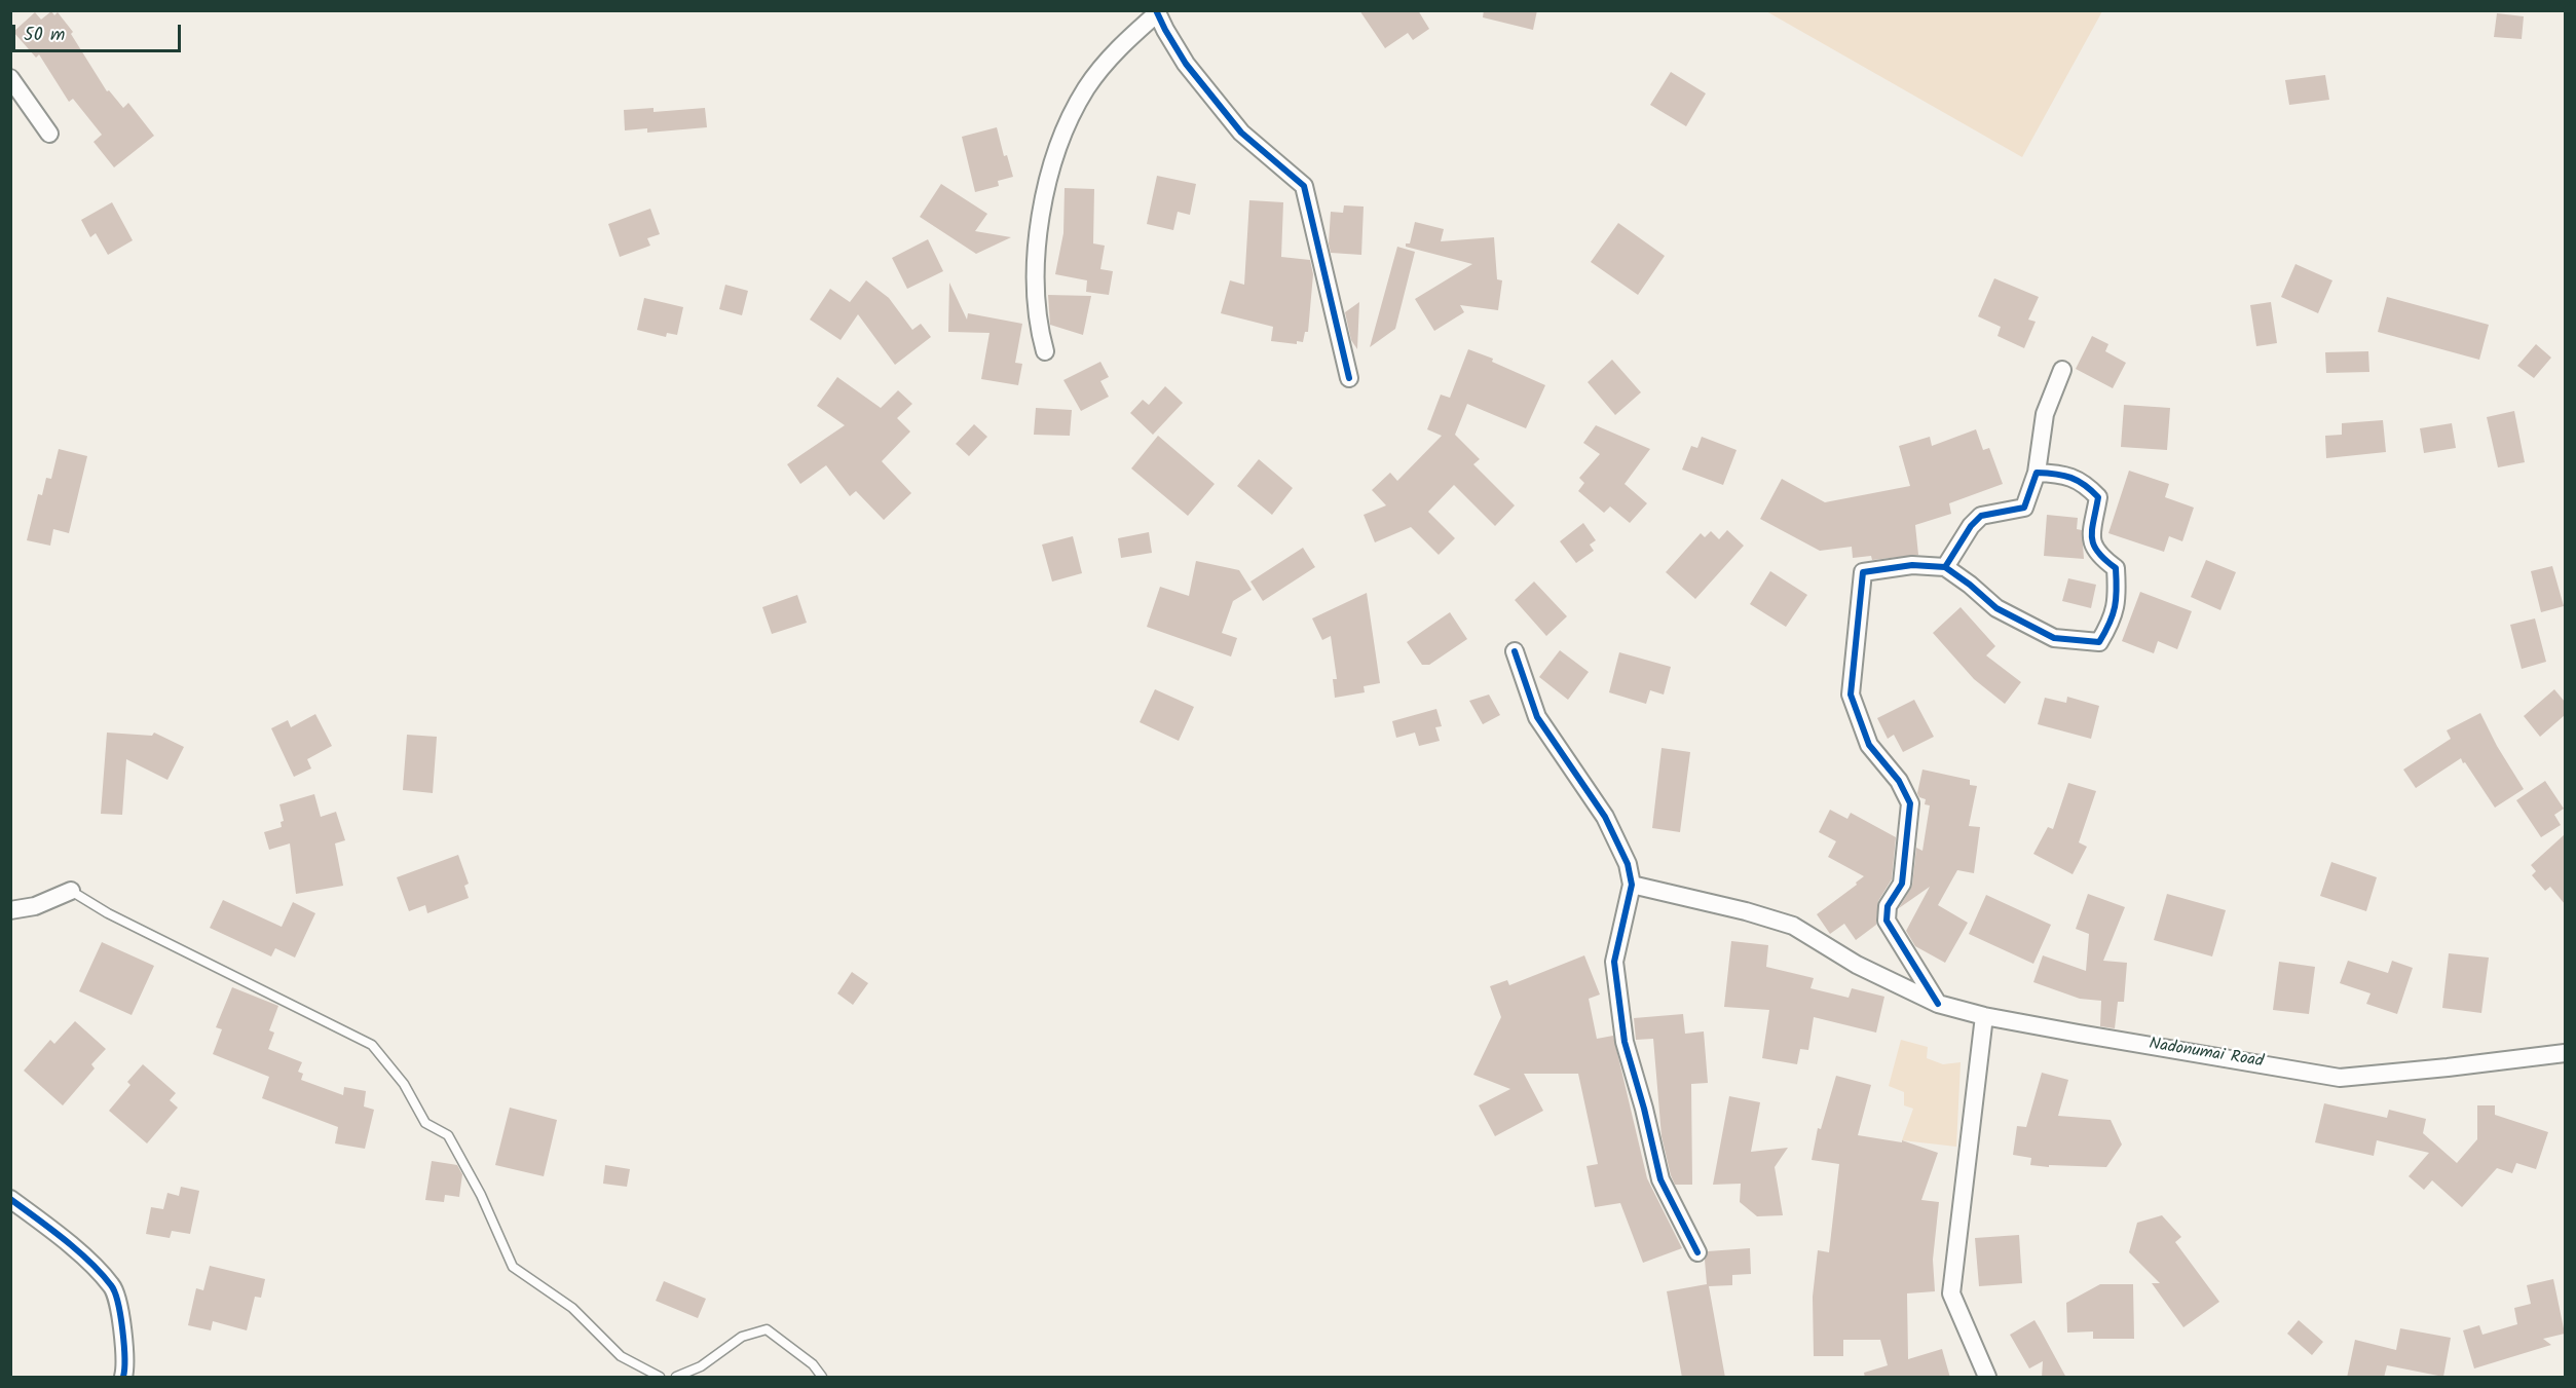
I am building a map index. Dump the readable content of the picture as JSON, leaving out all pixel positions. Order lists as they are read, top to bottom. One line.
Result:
{"streets":{"street":["Nadonumai Road"]},"scale_bar":"50 m"}
